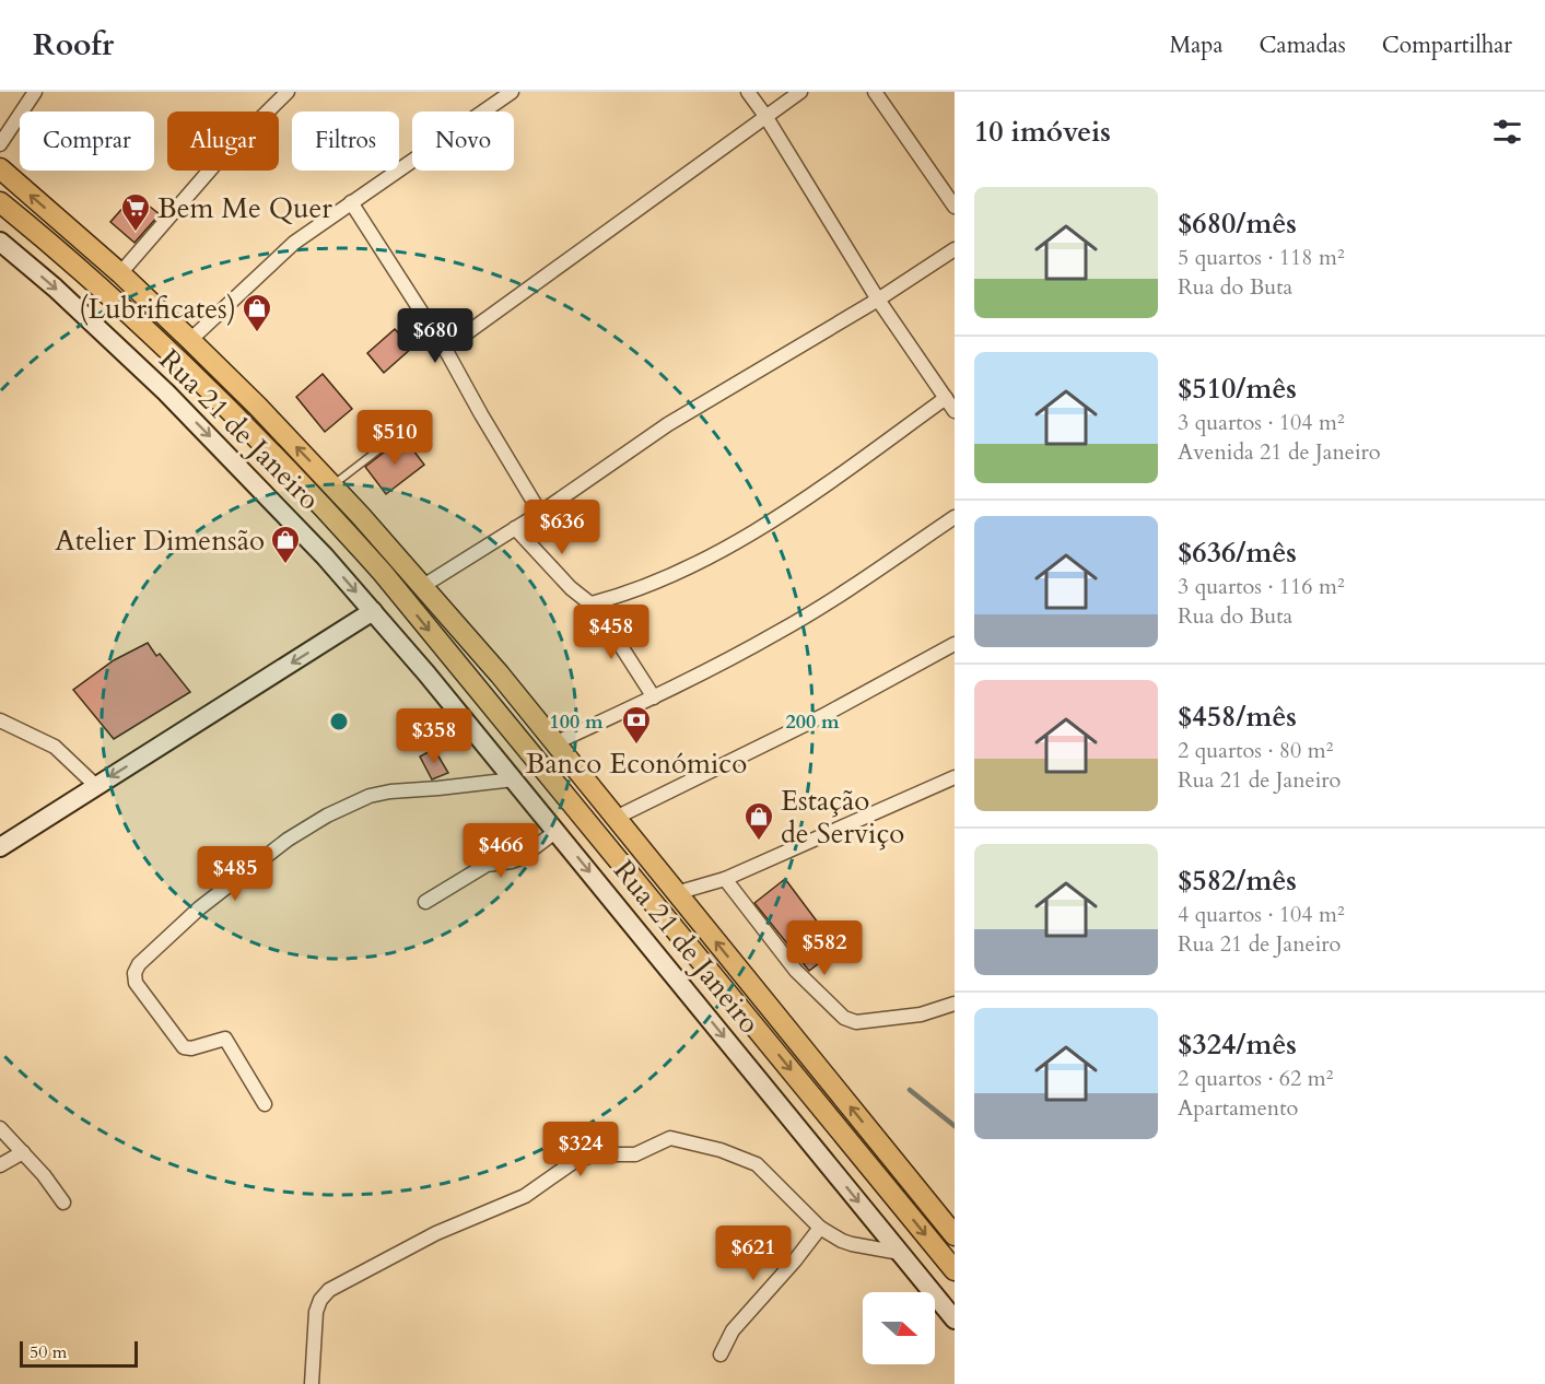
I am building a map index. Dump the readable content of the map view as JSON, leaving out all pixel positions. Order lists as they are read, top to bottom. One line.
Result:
{"streets":{"main road":["Rua 21 de Janeiro"]},"places":{"supermarket":["Bem Me Quer"],"shop":["(Lubrificates)","Atelier Dimensão","Estação de Serviço"],"bank":["Banco Económico"]},"scale_bar":"50 m","north":"right","page":{"header":"Roofr","nav":["Mapa","Camadas","Compartilhar"],"heading":"10 imóveis","chip":["Comprar","Alugar","Filtros","Novo"],"list":[{"name":"$680/mês","note":"5 quartos · 118 m² · Rua do Buta"},{"name":"$510/mês","note":"3 quartos · 104 m² · Avenida 21 de Janeiro"},{"name":"$636/mês","note":"3 quartos · 116 m² · Rua do Buta"},{"name":"$458/mês","note":"2 quartos · 80 m² · Rua 21 de Janeiro"},{"name":"$582/mês","note":"4 quartos · 104 m² · Rua 21 de Janeiro"},{"name":"$324/mês","note":"2 quartos · 62 m² · Apartamento"}],"price":["$680","$510","$636","$458","$358","$466","$485","$582","$324","$621"],"scale":"50 m"},"rings":["100 m","200 m"]}
